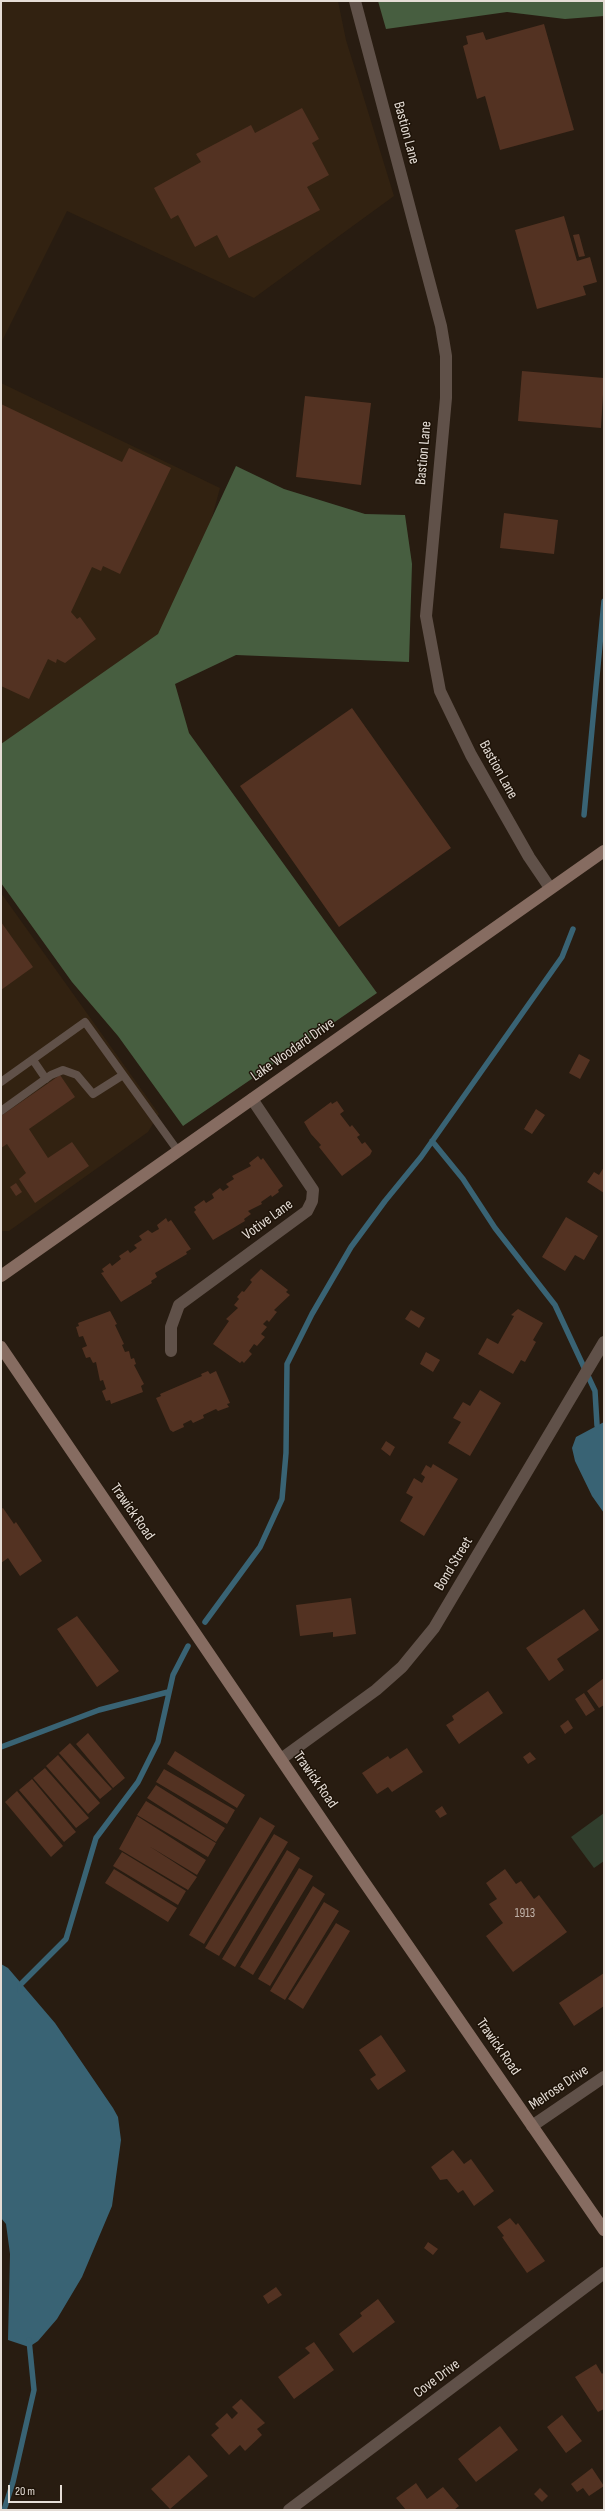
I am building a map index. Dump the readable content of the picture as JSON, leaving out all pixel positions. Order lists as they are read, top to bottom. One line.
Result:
{"streets":{"street":["Bastion Lane","Lake Woodard Drive","Votive Lane","Trawick Road","Bond Street","Melrose Drive","Cove Drive"]},"crossings":[["Bastion Lane","Lake Woodard Drive"],["Lake Woodard Drive","Votive Lane"],["Trawick Road","Bond Street"],["Trawick Road","Melrose Drive"]],"house_numbers":["1913"],"scale_bar":"20 m"}
